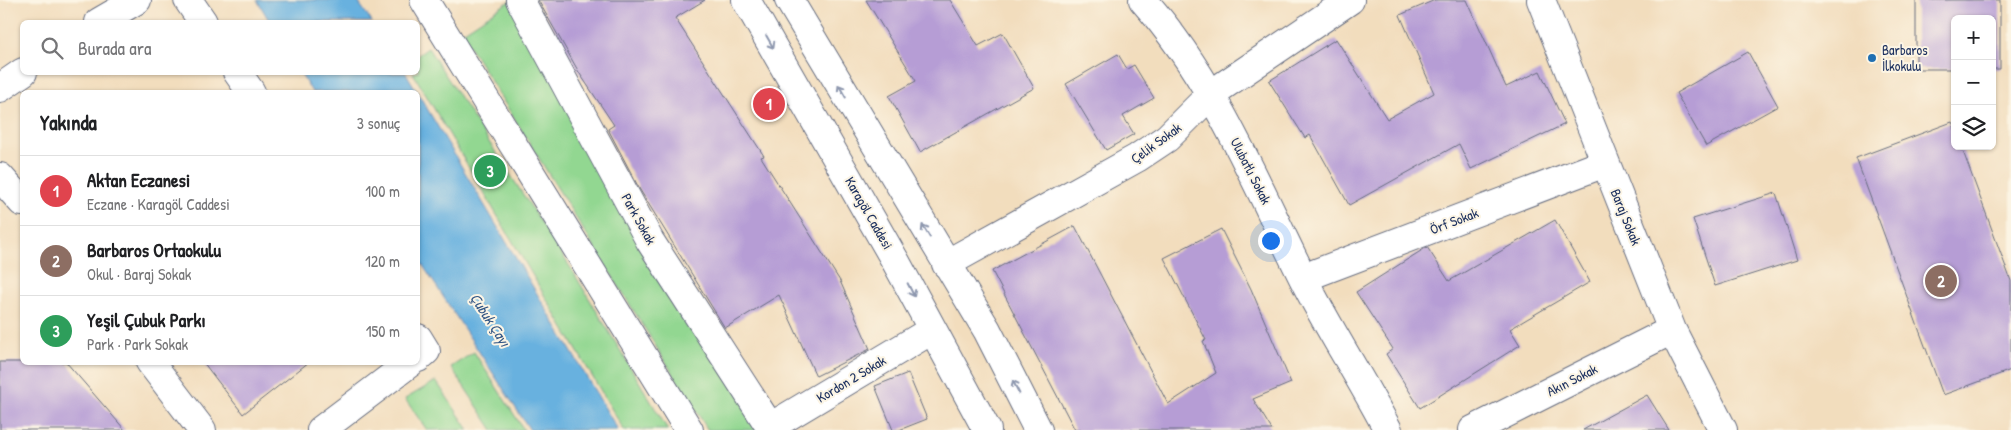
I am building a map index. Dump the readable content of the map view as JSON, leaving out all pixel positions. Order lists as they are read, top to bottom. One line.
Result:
{"streets":{"street":["Çelik Sokak","Ulubatlı Sokak","Karagöl Caddesi","Baraj Sokak","Park Sokak","Örf Sokak","Kordon 2 Sokak","Akın Sokak"]},"crossings":[["Çelik Sokak","Ulubatlı Sokak"],["Ulubatlı Sokak","Örf Sokak"],["Karagöl Caddesi","Kordon 2 Sokak"],["Baraj Sokak","Örf Sokak"],["Baraj Sokak","Akın Sokak"],["Park Sokak","Kordon 2 Sokak"]],"water":["Çubuk Çayı"],"places":["Barbaros İlkokulu"],"page":{"map_buttons":["+","−"],"search":"Burada ara","pins":["1","3","2"],"heading":["Yakında","3 sonuç"],"list":[{"mark":"1","name":"Aktan Eczanesi","note":"Eczane · Karagöl Caddesi","value":"100 m"},{"mark":"2","name":"Barbaros Ortaokulu","note":"Okul · Baraj Sokak","value":"120 m"},{"mark":"3","name":"Yeşil Çubuk Parkı","note":"Park · Park Sokak","value":"150 m"}]}}
